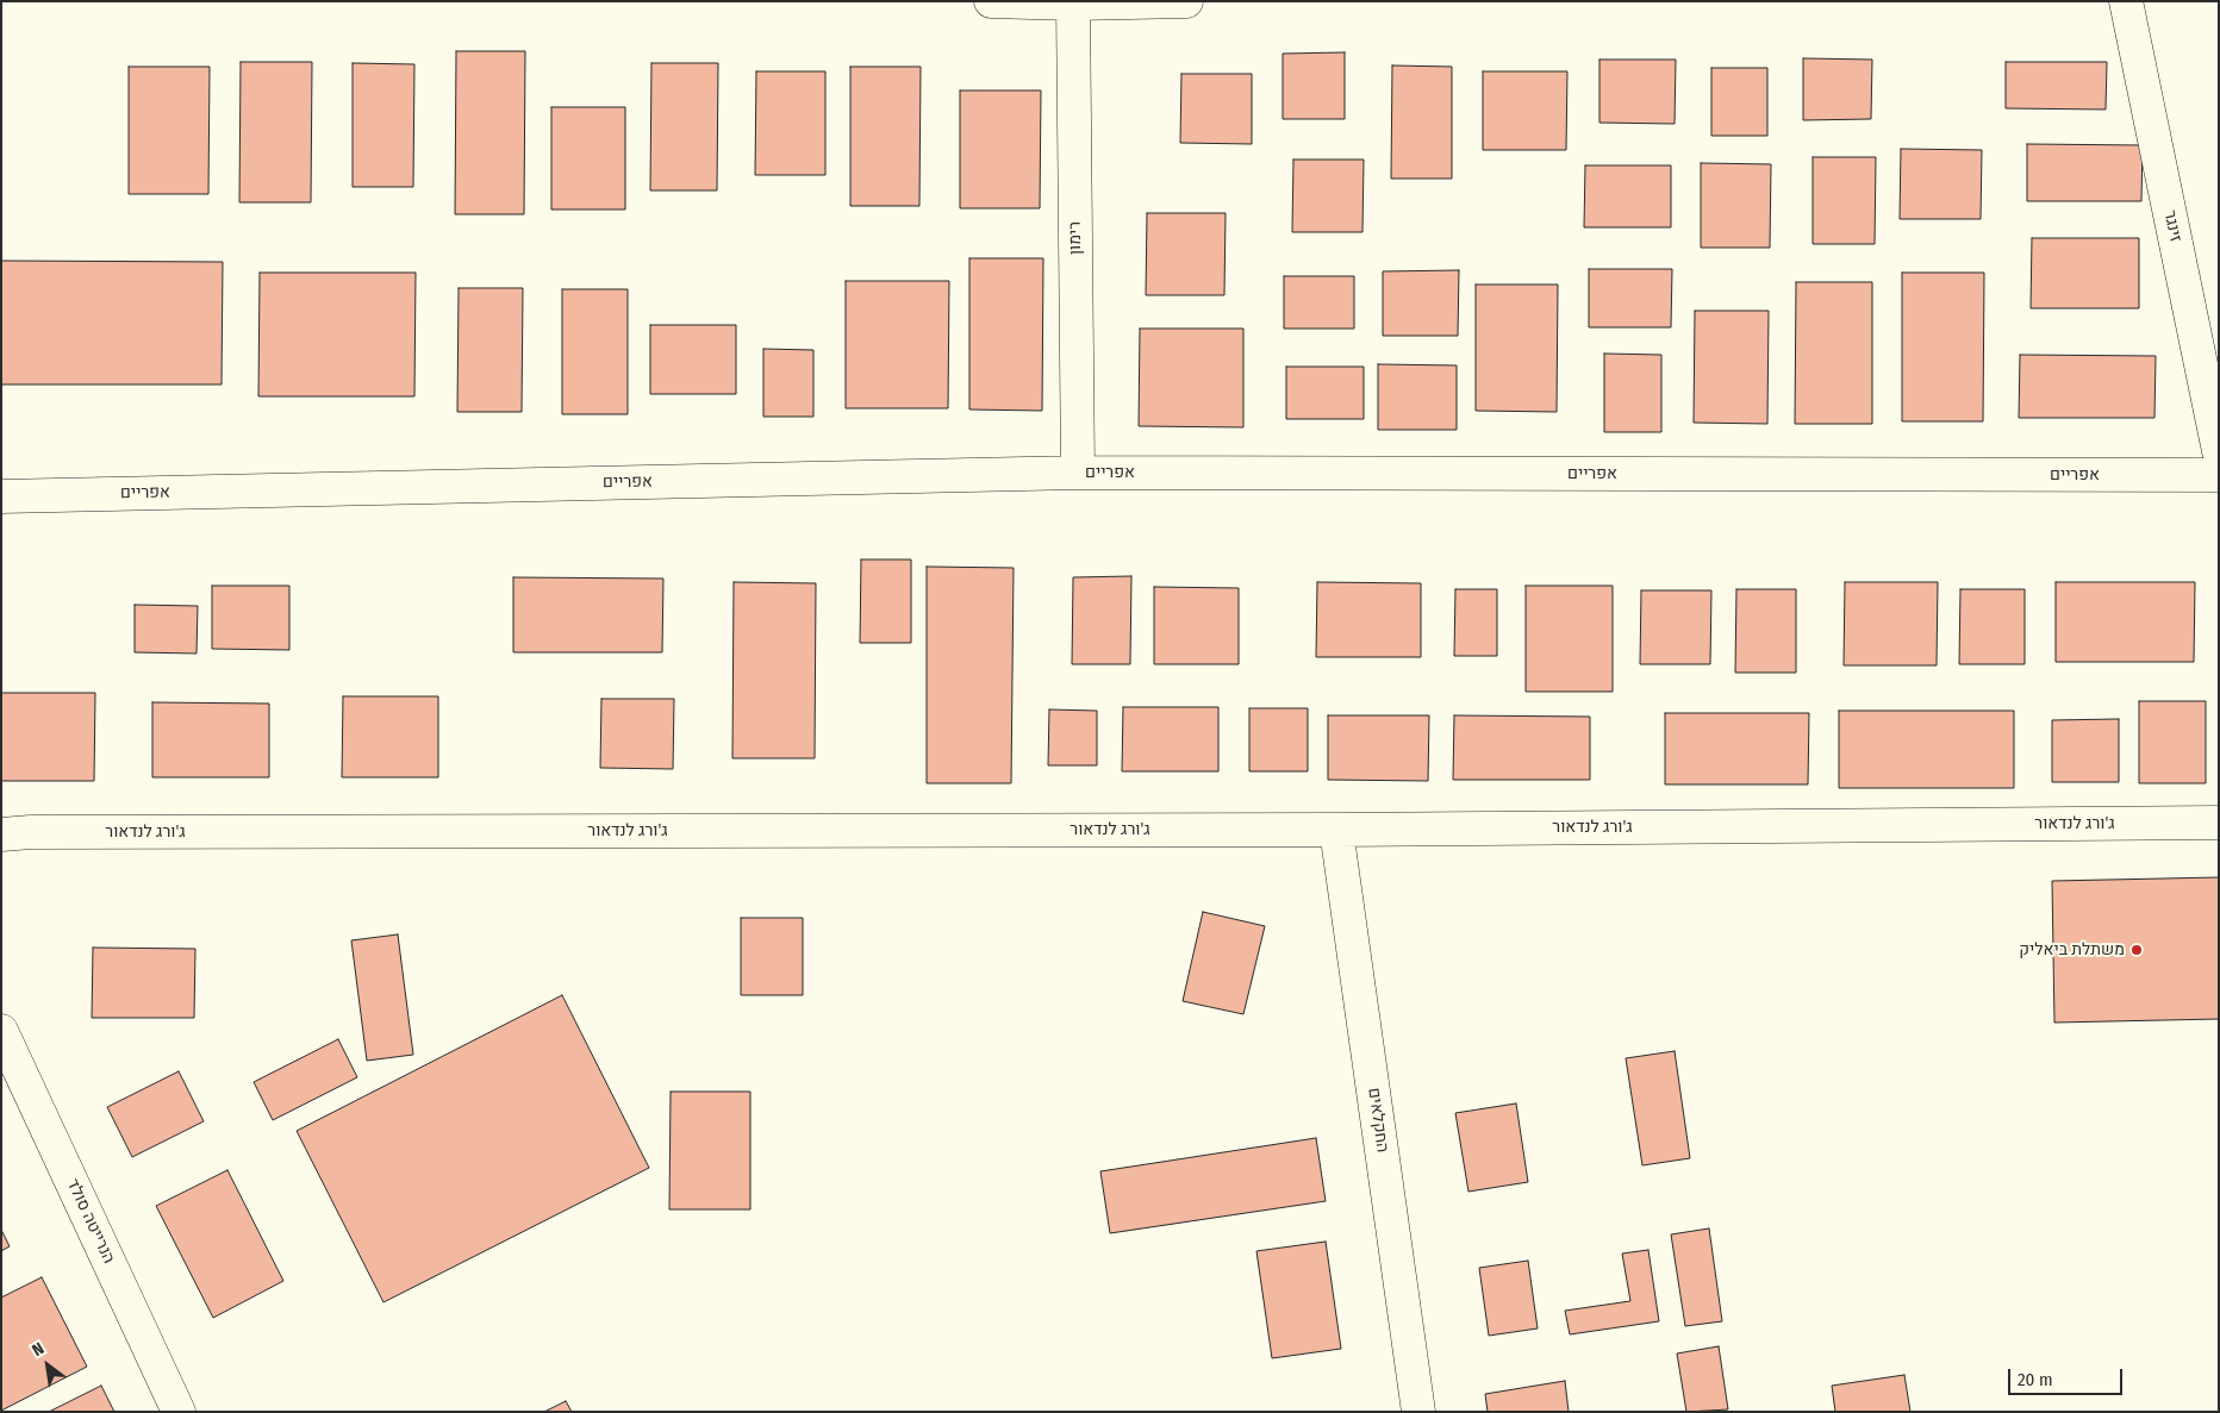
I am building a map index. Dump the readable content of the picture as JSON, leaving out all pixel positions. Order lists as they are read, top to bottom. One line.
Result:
{"streets":{"street":["זינגר","רימון","אפריים","ג'ורג לנדאור","החקלאים","הנרייטה סולד"]},"crossings":[["רימון","אפריים"],["ג'ורג לנדאור","החקלאים"]],"places":["משתלת ביאליק"],"scale_bar":"20 m","north":"top left"}
